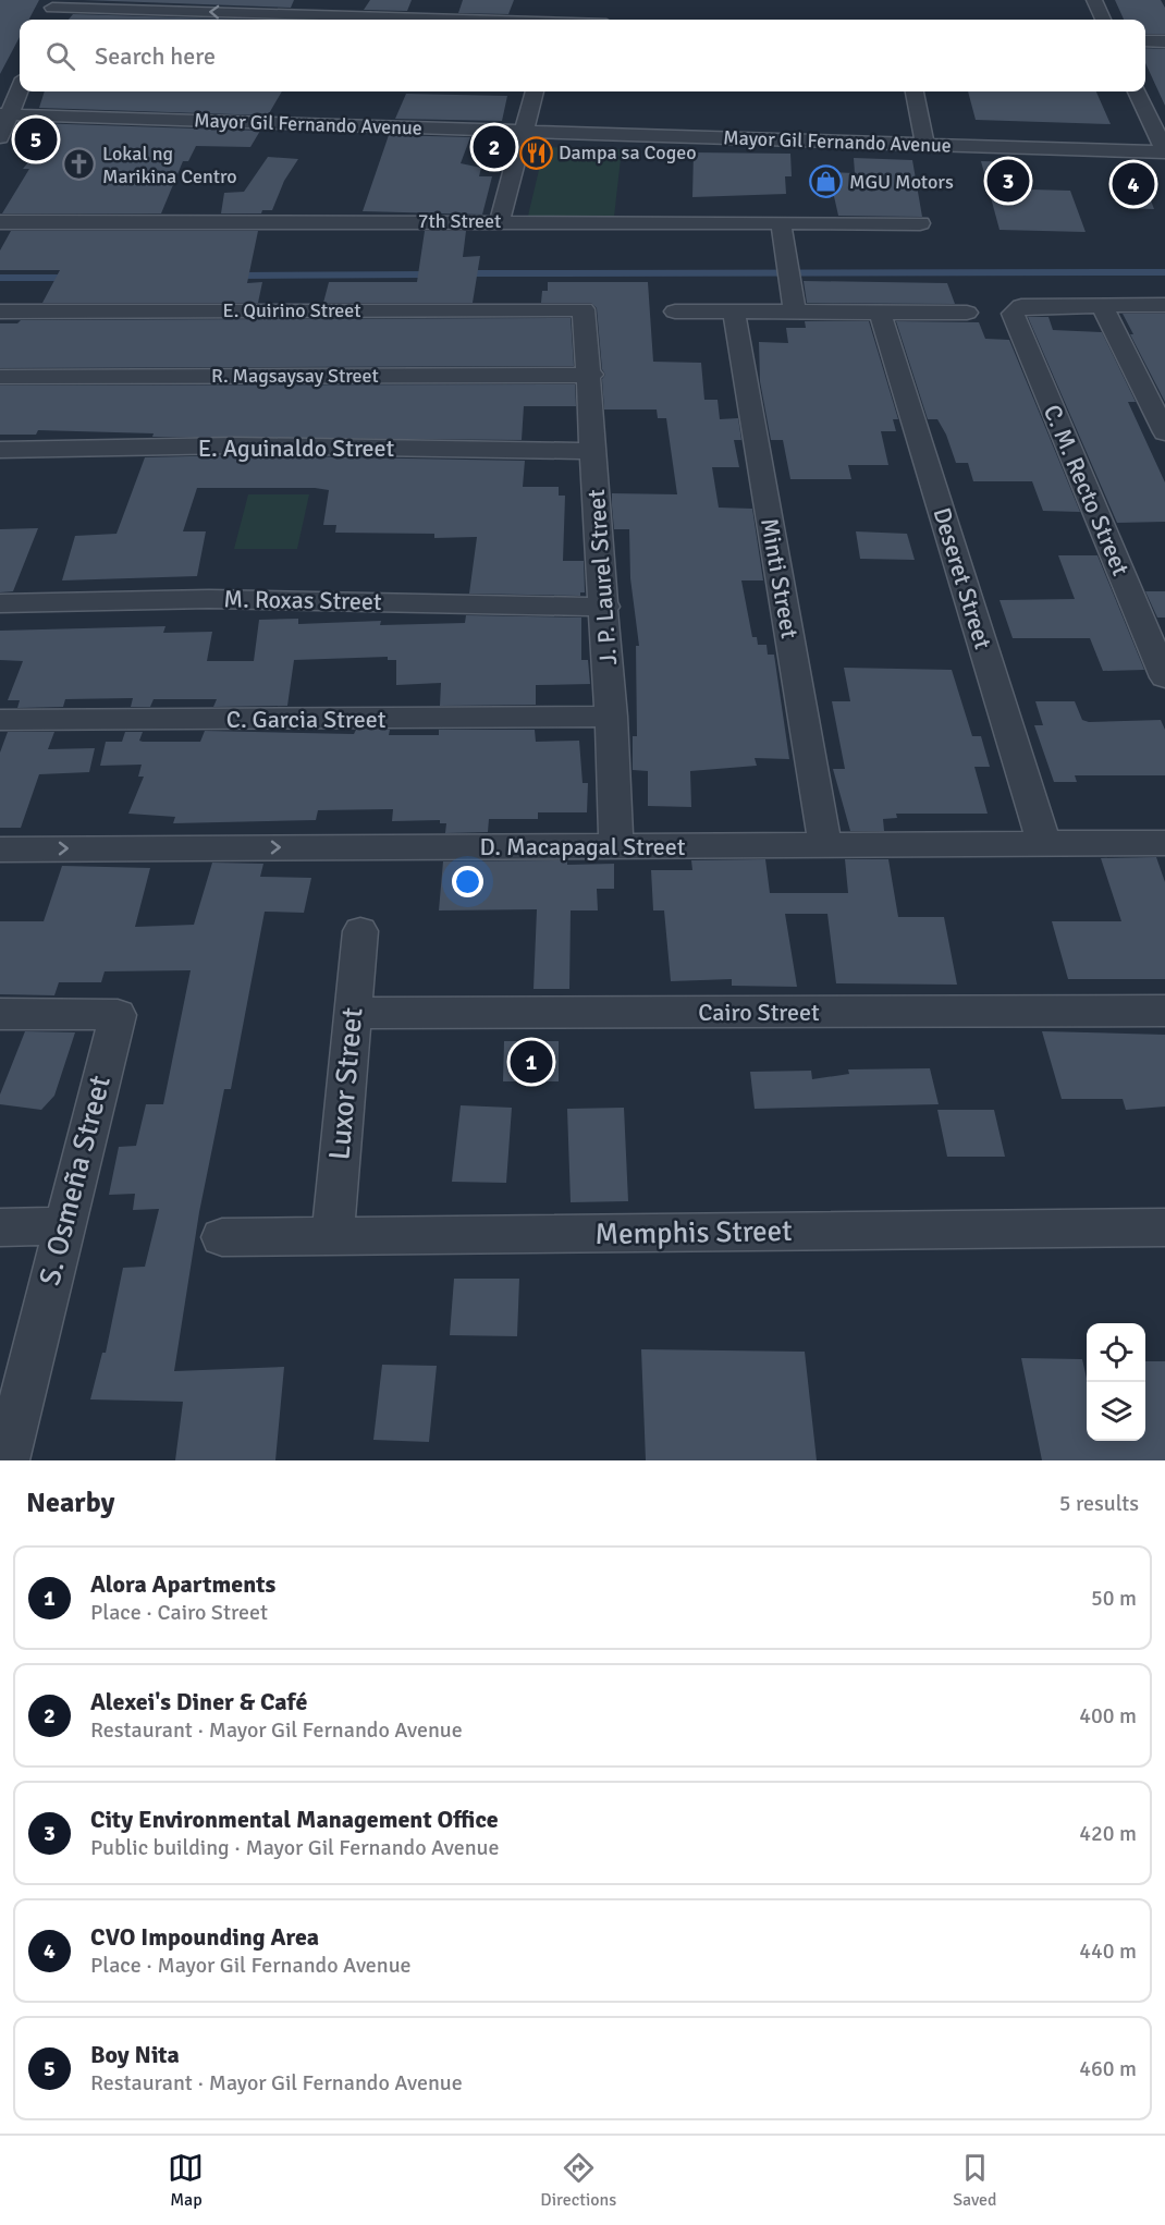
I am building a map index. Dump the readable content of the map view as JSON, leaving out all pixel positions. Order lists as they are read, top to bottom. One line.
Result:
{"streets":{"street":["Mayor Gil Fernando Avenue","7th Street","E. Quirino Street","R. Magsaysay Street","E. Aguinaldo Street","C. M. Recto Street","J. P. Laurel Street","Minti Street","Deseret Street","M. Roxas Street","C. Garcia Street","D. Macapagal Street","Cairo Street","Luxor Street","S. Osmeña Street","Memphis Street"]},"crossings":[["E. Quirino Street","J. P. Laurel Street"],["R. Magsaysay Street","J. P. Laurel Street"],["E. Aguinaldo Street","J. P. Laurel Street"],["J. P. Laurel Street","M. Roxas Street"],["J. P. Laurel Street","C. Garcia Street"],["J. P. Laurel Street","D. Macapagal Street"],["Minti Street","D. Macapagal Street"],["Deseret Street","D. Macapagal Street"],["Cairo Street","Luxor Street"],["Luxor Street","Memphis Street"]],"one_way":["D. Macapagal Street"],"places":{"restaurant":["Dampa sa Cogeo"],"church":["Lokal ng Marikina Centro"],"shop":["MGU Motors"]},"page":{"search":"Search here","pins":["5","2","3","4","1"],"heading":["Nearby","5 results"],"list":[{"mark":"1","name":"Alora Apartments","note":"Place · Cairo Street","value":"50 m"},{"mark":"2","name":"Alexei's Diner & Café","note":"Restaurant · Mayor Gil Fernando Avenue","value":"400 m"},{"mark":"3","name":"City Environmental Management Office","note":"Public building · Mayor Gil Fernando Avenue","value":"420 m"},{"mark":"4","name":"CVO Impounding Area","note":"Place · Mayor Gil Fernando Avenue","value":"440 m"},{"mark":"5","name":"Boy Nita","note":"Restaurant · Mayor Gil Fernando Avenue","value":"460 m"}],"nav":["Map","Directions","Saved"]}}
